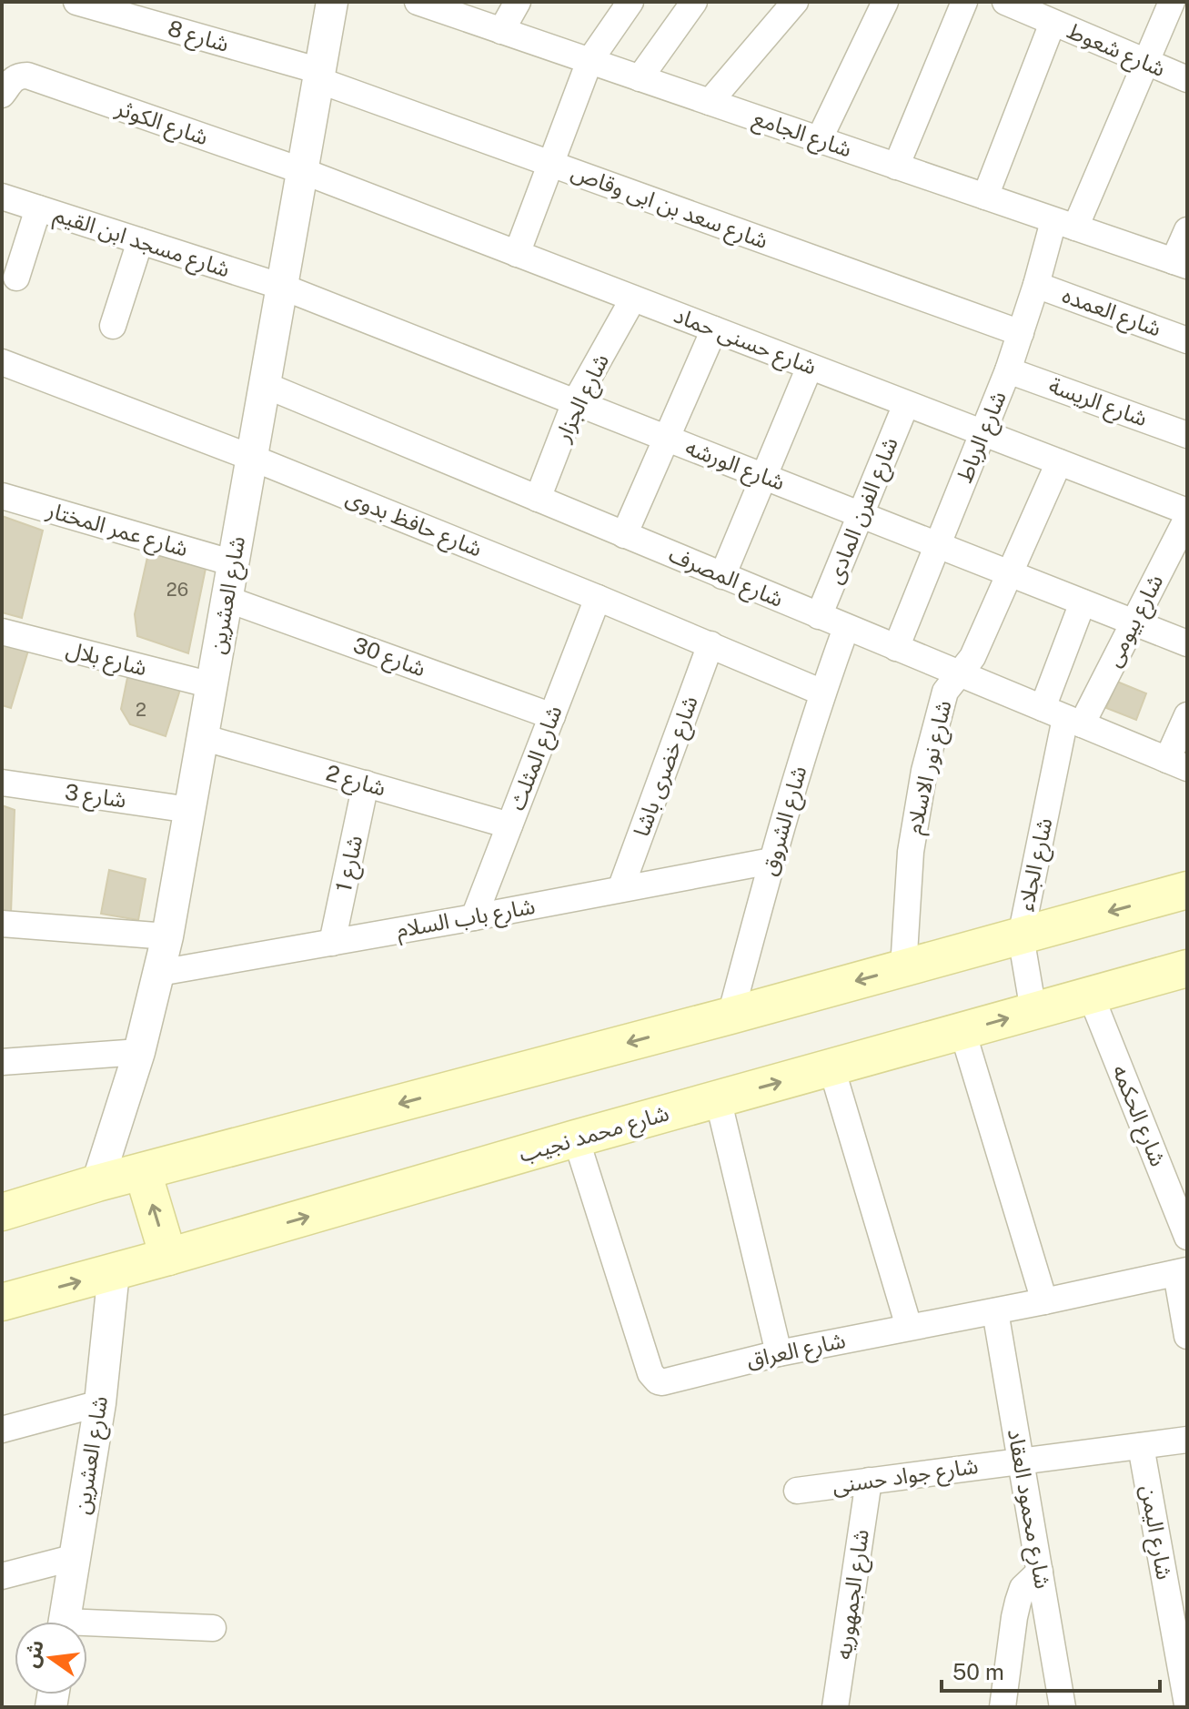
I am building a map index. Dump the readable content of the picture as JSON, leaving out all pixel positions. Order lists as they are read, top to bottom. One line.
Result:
{"streets":{"main road":["شارع محمد نجيب"],"street":["شارع 8","شارع شعوط","شارع الكوثر","شارع الجامع","شارع سعد بن ابى وقاص","شارع مسجد ابن القيم","شارع العمده","شارع حسنى حماد","شارع الجزار","شارع الريسة","شارع الرباط","شارع الورشه","شارع الفرن المادى","شارع حافظ بدوى","شارع عمر المختار","شارع المصرف","شارع العشرين","شارع بيومى","شارع 30","شارع بلال","شارع المثلث","شارع خضرى باشا","شارع نور الاسلام","شارع 2","شارع 3","شارع الشروق","شارع 1","شارع الجلاء","شارع باب السلام","شارع الحكمه","شارع العراق","شارع جواد حسنى","شارع محمود العقاد","شارع اليمن","شارع الجمهوريه"]},"crossings":[["شارع 8","شارع سعد بن ابى وقاص"],["شارع 8","شارع العشرين"],["شارع شعوط","شارع الرباط"],["شارع الكوثر","شارع حسنى حماد"],["شارع الكوثر","شارع العشرين"],["شارع الجامع","شارع الرباط"],["شارع سعد بن ابى وقاص","شارع الرباط"],["شارع سعد بن ابى وقاص","شارع العشرين"],["شارع مسجد ابن القيم","شارع الورشه"],["شارع مسجد ابن القيم","شارع العشرين"],["شارع العمده","شارع الرباط"],["شارع حسنى حماد","شارع الجزار"],["شارع حسنى حماد","شارع الرباط"],["شارع حسنى حماد","شارع الفرن المادى"],["شارع حسنى حماد","شارع العشرين"],["شارع حسنى حماد","شارع نور الاسلام"],["شارع الجزار","شارع الورشه"],["شارع الجزار","شارع المصرف"],["شارع الريسة","شارع الرباط"],["شارع الرباط","شارع الورشه"],["شارع الرباط","شارع المصرف"],["شارع الورشه","شارع الفرن المادى"],["شارع الورشه","شارع العشرين"],["شارع الورشه","شارع بيومى"],["شارع الورشه","شارع نور الاسلام"],["شارع الفرن المادى","شارع المصرف"],["شارع حافظ بدوى","شارع العشرين"],["شارع حافظ بدوى","شارع المثلث"],["شارع حافظ بدوى","شارع خضرى باشا"],["شارع حافظ بدوى","شارع الشروق"],["شارع عمر المختار","شارع العشرين"],["شارع المصرف","شارع العشرين"],["شارع المصرف","شارع بيومى"],["شارع المصرف","شارع نور الاسلام"],["شارع المصرف","شارع الشروق"],["شارع المصرف","شارع الجلاء"],["شارع العشرين","شارع 30"],["شارع العشرين","شارع بلال"],["شارع العشرين","شارع 2"],["شارع العشرين","شارع 3"],["شارع العشرين","شارع باب السلام"],["شارع العشرين","شارع محمد نجيب"],["شارع بيومى","شارع الجلاء"],["شارع 30","شارع المثلث"],["شارع المثلث","شارع 2"],["شارع المثلث","شارع باب السلام"],["شارع خضرى باشا","شارع باب السلام"],["شارع 2","شارع 1"],["شارع الشروق","شارع باب السلام"],["شارع 1","شارع باب السلام"],["شارع الجلاء","شارع محمد نجيب"],["شارع الحكمه","شارع محمد نجيب"],["شارع محمد نجيب","شارع العراق"],["شارع العراق","شارع محمود العقاد"],["شارع جواد حسنى","شارع محمود العقاد"],["شارع جواد حسنى","شارع اليمن"],["شارع جواد حسنى","شارع الجمهوريه"]],"house_numbers":["26","2"],"scale_bar":"50 m","north":"left"}
